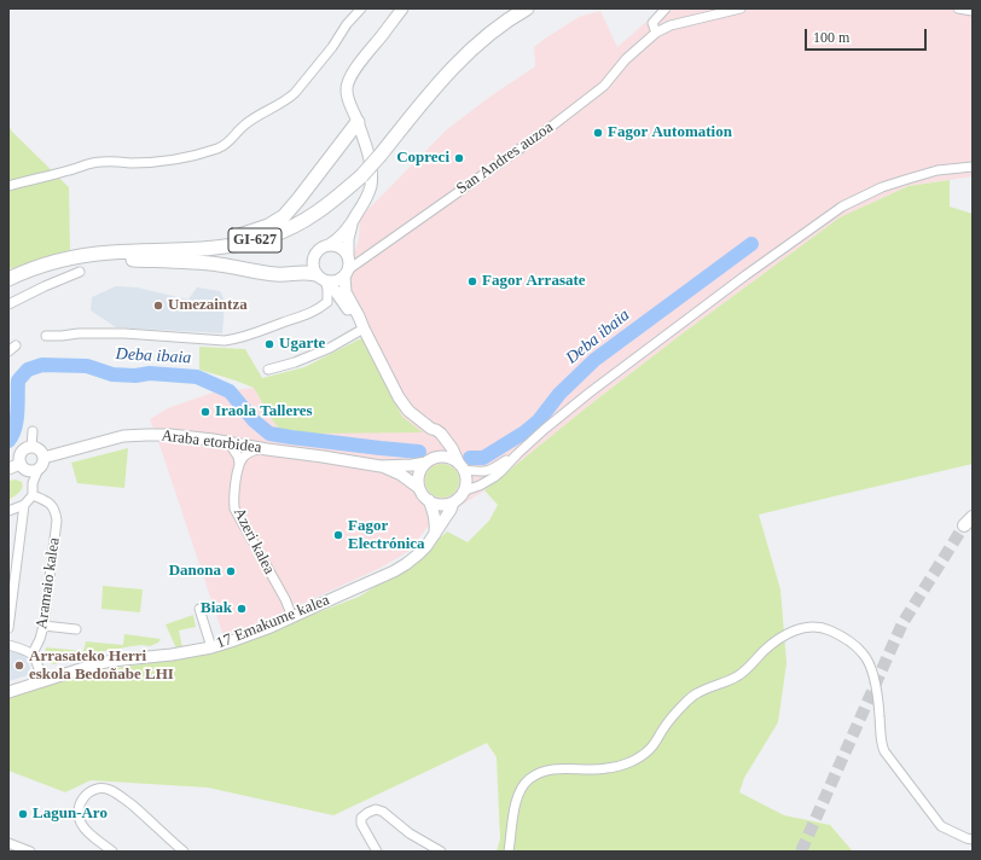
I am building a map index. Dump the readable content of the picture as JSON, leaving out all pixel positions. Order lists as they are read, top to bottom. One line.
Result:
{"streets":{"main road":["GI-627"],"street":["San Andres auzoa","Araba etorbidea","Azeri kalea","Aramaio kalea","17 Emakume kalea"]},"crossings":[["Araba etorbidea","17 Emakume kalea"],["Azeri kalea","17 Emakume kalea"]],"water":["Deba ibaia"],"places":["Fagor Automation","Copreci","Fagor Arrasate","Umezaintza","Ugarte","Iraola Talleres","Fagor Electrónica","Danona","Biak","Arrasateko Herri eskola Bedoñabe LHI","Lagun-Aro"],"scale_bar":"100 m"}
